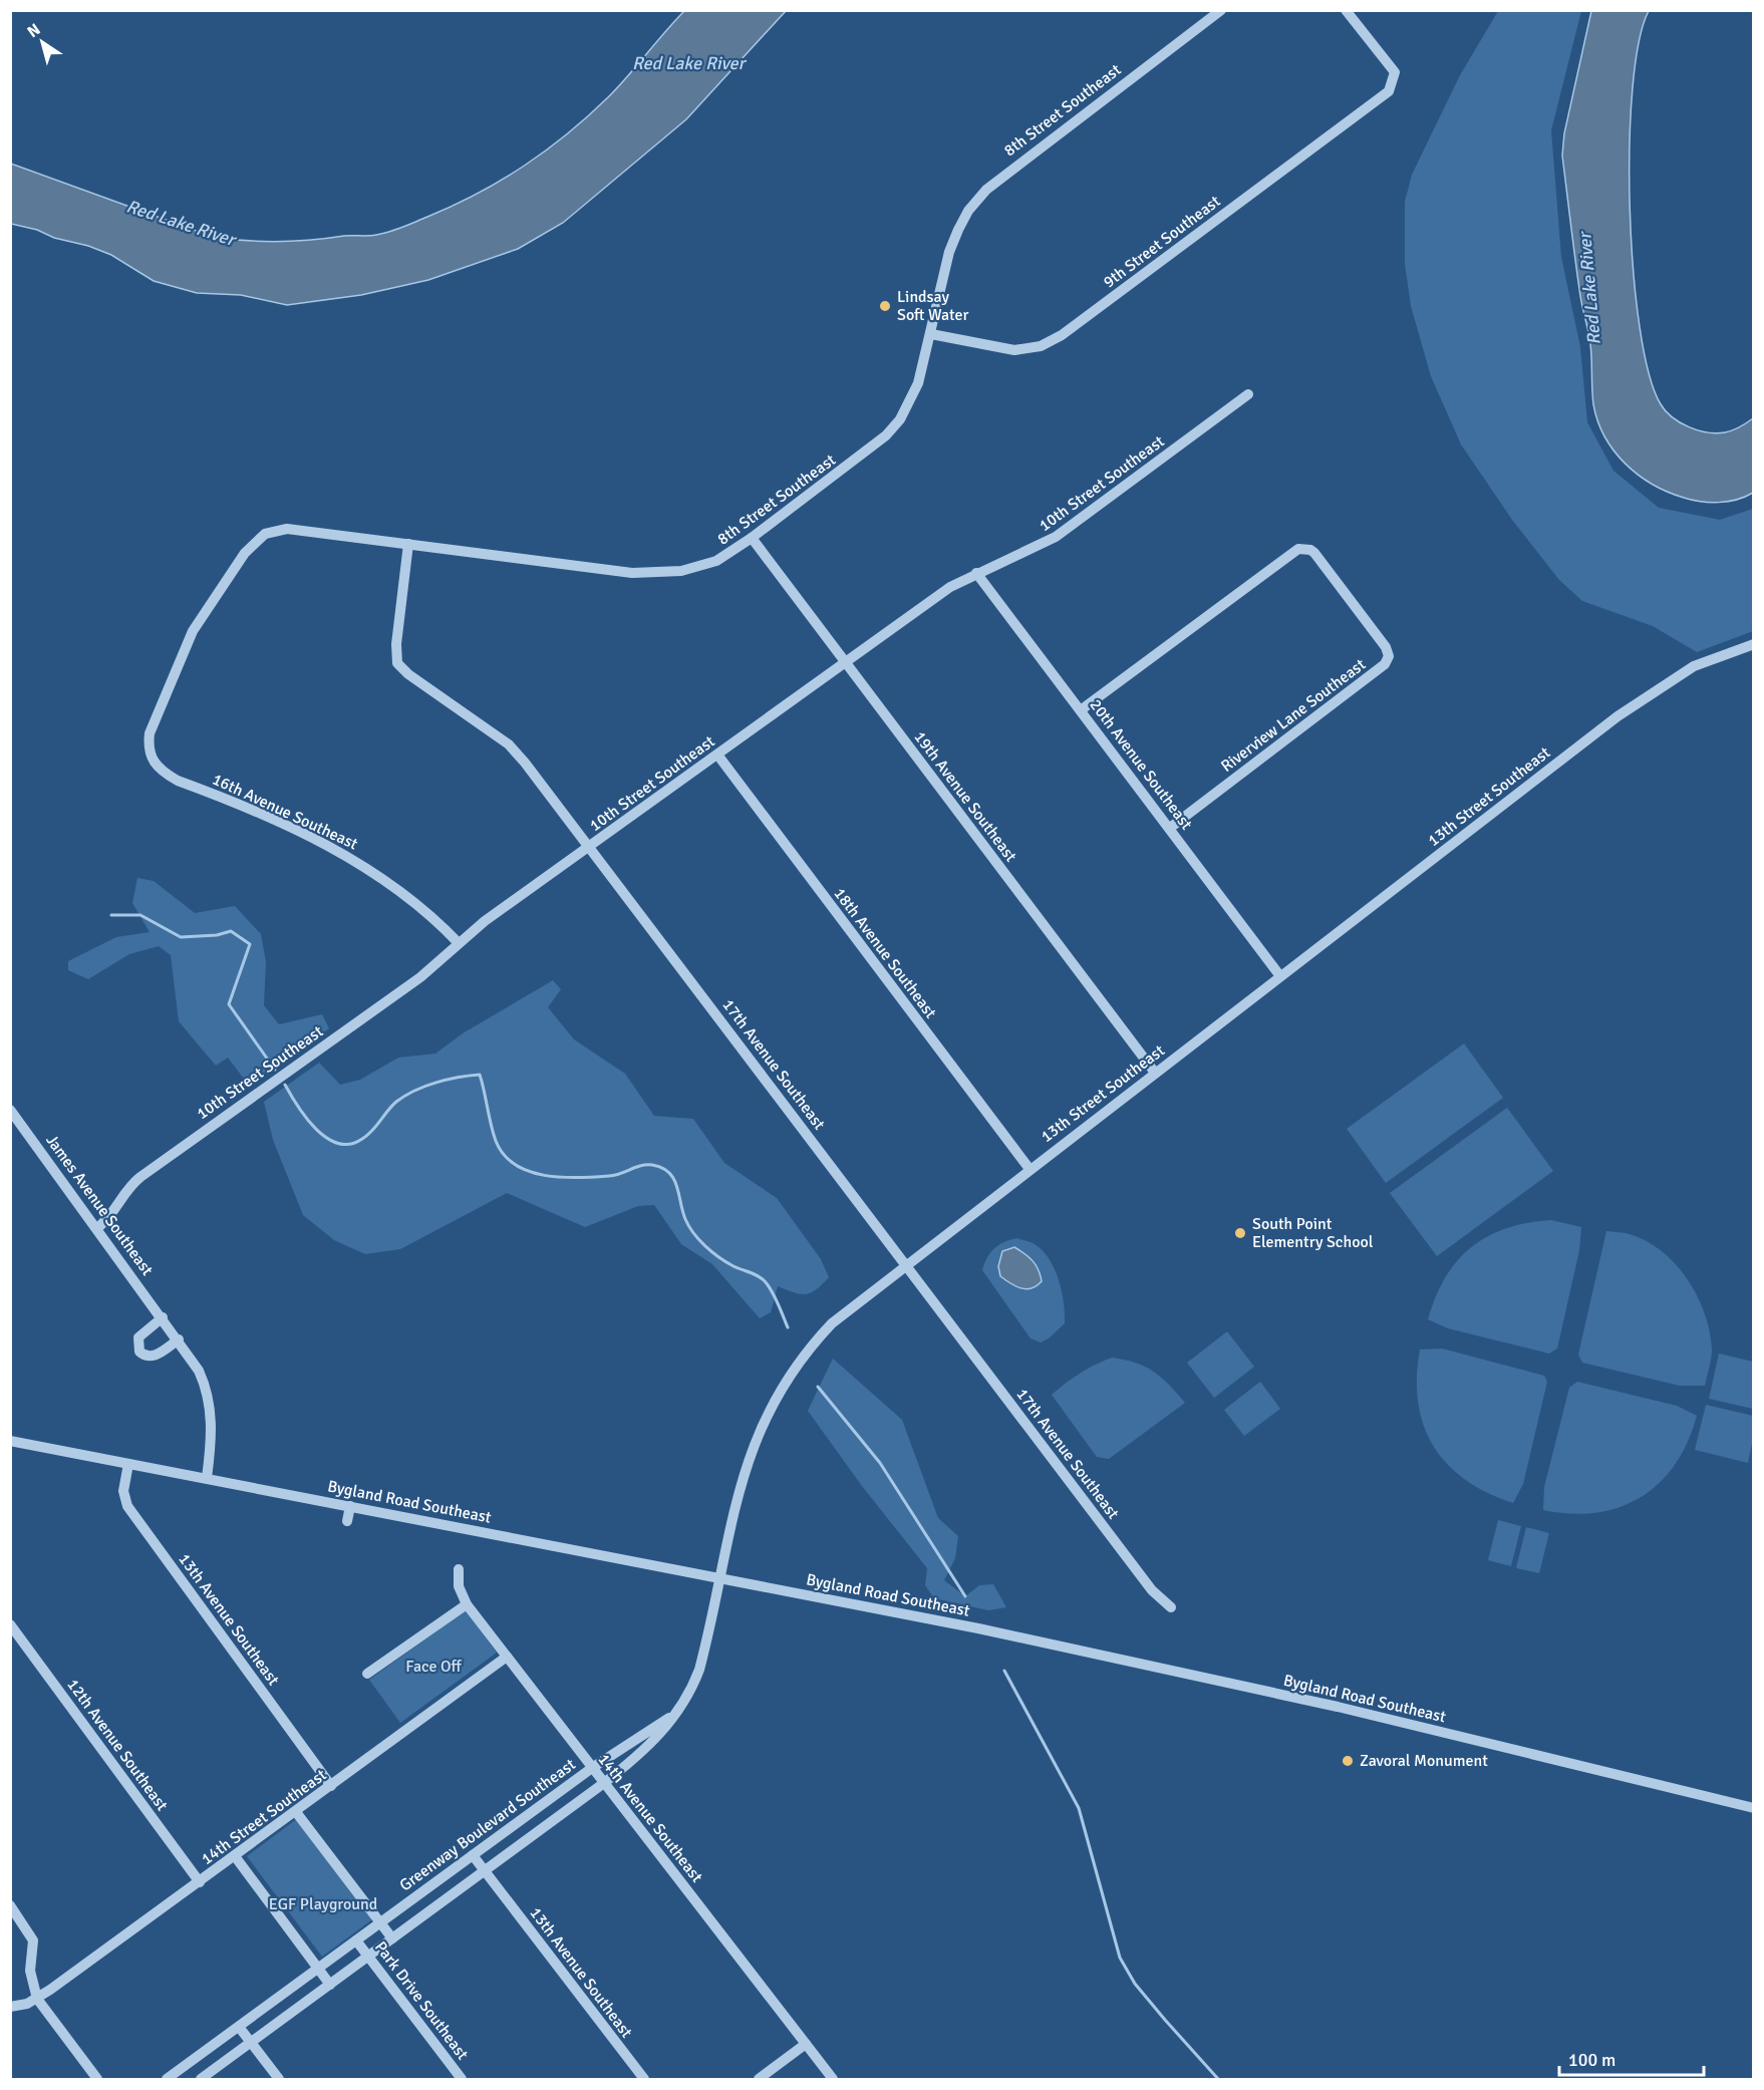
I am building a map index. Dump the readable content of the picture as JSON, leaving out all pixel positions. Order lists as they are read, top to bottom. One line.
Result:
{"streets":{"street":["8th Street Southeast","9th Street Southeast","10th Street Southeast","Riverview Lane Southeast","20th Avenue Southeast","19th Avenue Southeast","13th Street Southeast","16th Avenue Southeast","18th Avenue Southeast","17th Avenue Southeast","James Avenue Southeast","Bygland Road Southeast","13th Avenue Southeast","12th Avenue Southeast","14th Street Southeast","14th Avenue Southeast","Greenway Boulevard Southeast","Park Drive Southeast"]},"crossings":[["8th Street Southeast","9th Street Southeast"],["8th Street Southeast","19th Avenue Southeast"],["8th Street Southeast","16th Avenue Southeast"],["8th Street Southeast","17th Avenue Southeast"],["10th Street Southeast","20th Avenue Southeast"],["10th Street Southeast","19th Avenue Southeast"],["10th Street Southeast","16th Avenue Southeast"],["10th Street Southeast","18th Avenue Southeast"],["10th Street Southeast","17th Avenue Southeast"],["10th Street Southeast","James Avenue Southeast"],["Riverview Lane Southeast","20th Avenue Southeast"],["20th Avenue Southeast","13th Street Southeast"],["19th Avenue Southeast","13th Street Southeast"],["13th Street Southeast","18th Avenue Southeast"],["13th Street Southeast","17th Avenue Southeast"],["13th Street Southeast","Bygland Road Southeast"],["13th Street Southeast","Greenway Boulevard Southeast"],["James Avenue Southeast","Bygland Road Southeast"],["Bygland Road Southeast","13th Avenue Southeast"],["Bygland Road Southeast","Greenway Boulevard Southeast"],["13th Avenue Southeast","14th Street Southeast"],["13th Avenue Southeast","Greenway Boulevard Southeast"],["12th Avenue Southeast","14th Street Southeast"],["14th Street Southeast","14th Avenue Southeast"],["14th Street Southeast","Park Drive Southeast"],["14th Avenue Southeast","Greenway Boulevard Southeast"],["Greenway Boulevard Southeast","Park Drive Southeast"]],"water":["Red Lake River"],"parks":["Face Off","EGF Playground"],"places":["Lindsay Soft Water","South Point Elementry School","Zavoral Monument"],"scale_bar":"100 m","north":"top left"}
